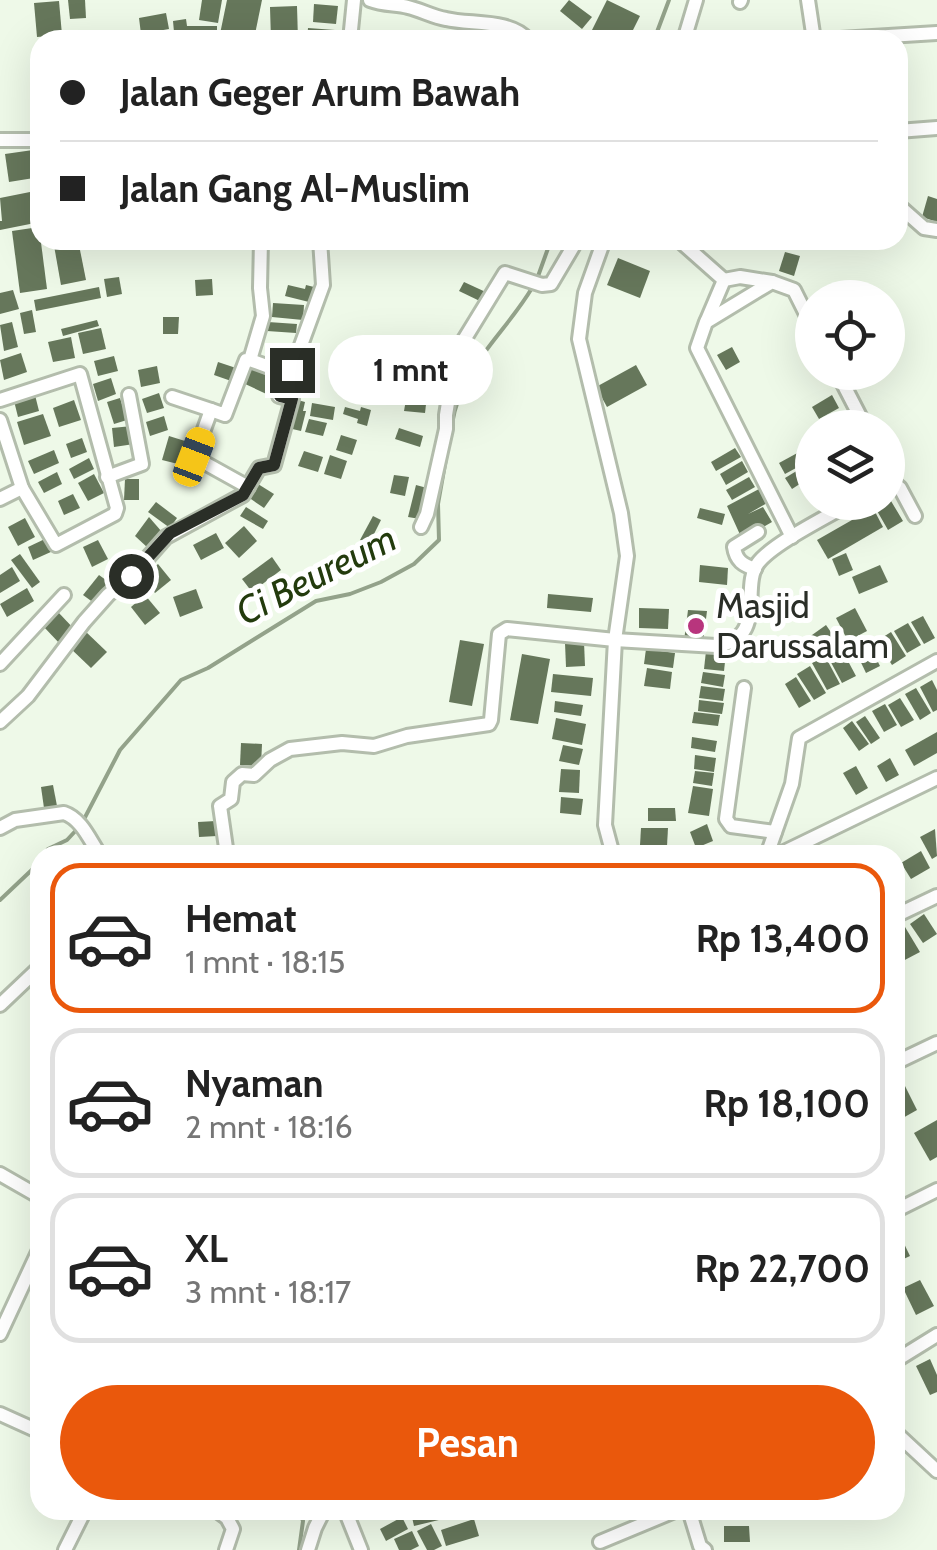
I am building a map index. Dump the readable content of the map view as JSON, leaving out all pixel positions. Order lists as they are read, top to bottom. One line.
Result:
{"water":["Ci Beureum"],"places":["Masjid Darussalam"],"page":{"banner":["Jalan Geger Arum Bawah","Jalan Gang Al-Muslim"],"bubble":"1 mnt","list":[{"name":"Hemat","note":"1 mnt · 18:15","value":"Rp 13,400"},{"name":"Nyaman","note":"2 mnt · 18:16","value":"Rp 18,100"},{"name":"XL","note":"3 mnt · 18:17","value":"Rp 22,700"}],"buttons":"Pesan"}}
